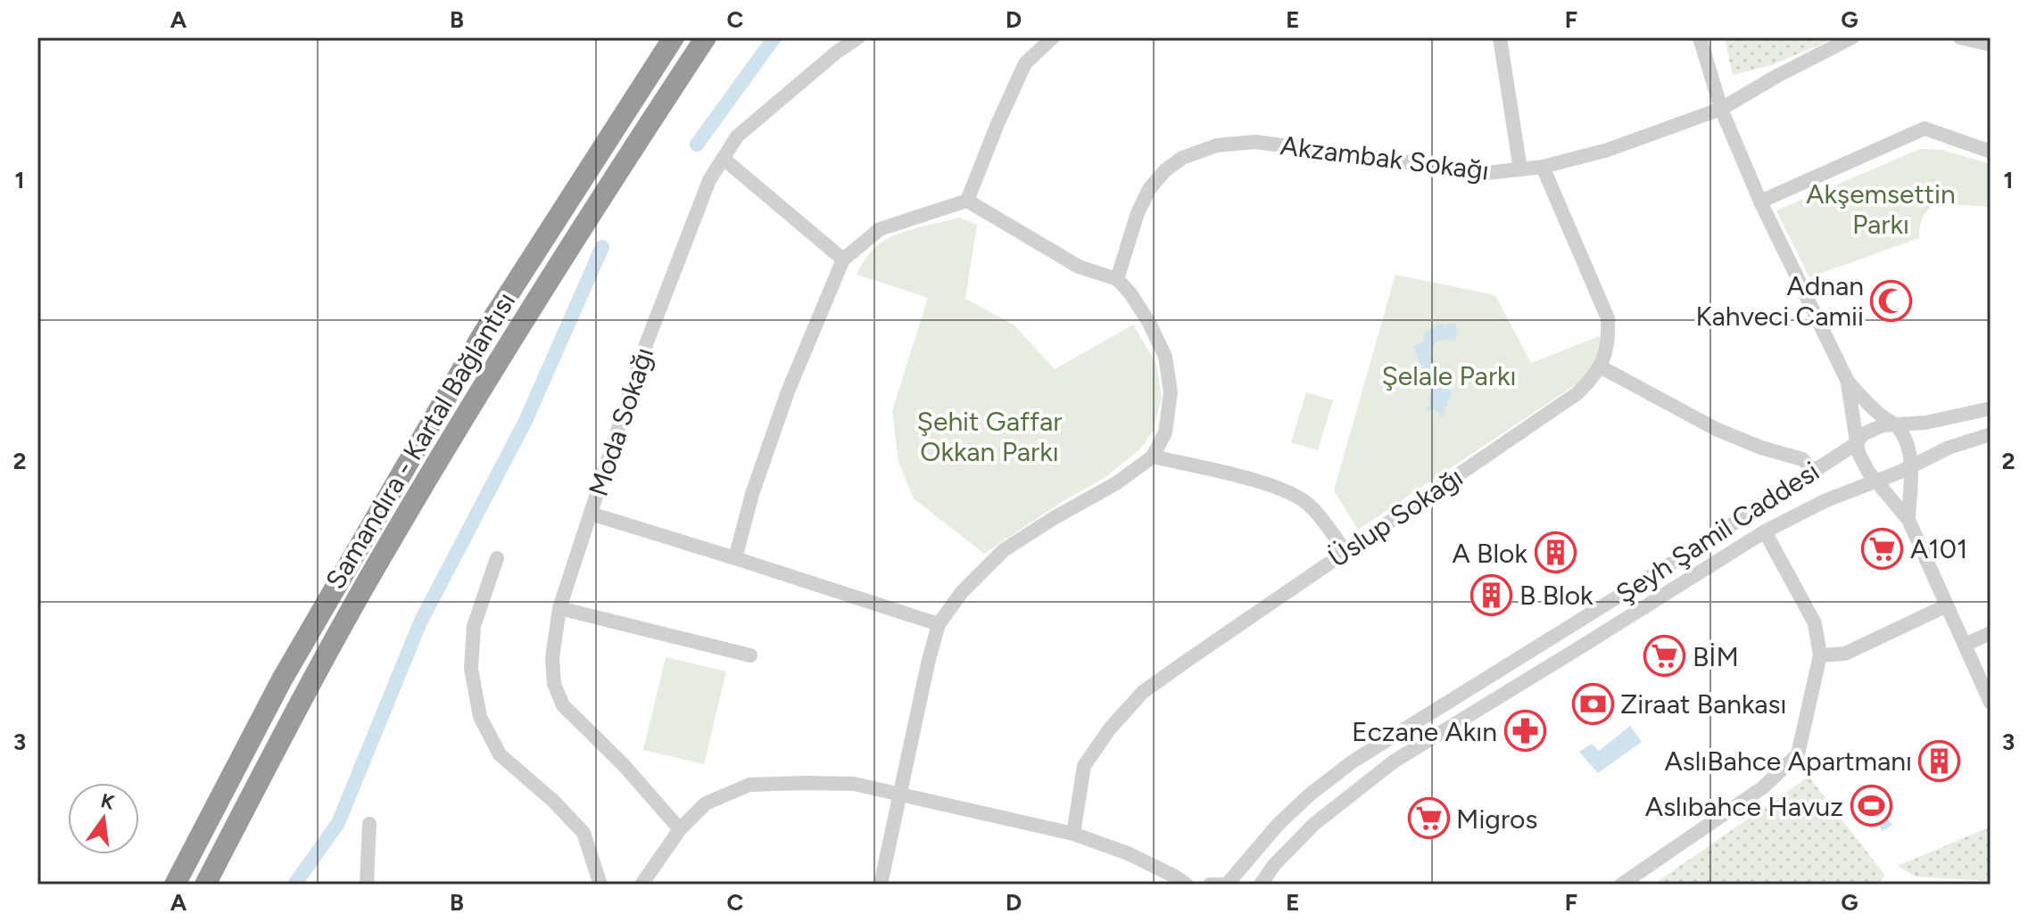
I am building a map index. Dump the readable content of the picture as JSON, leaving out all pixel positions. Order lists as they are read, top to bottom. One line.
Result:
{"streets":{"highway":["Samandıra - Kartal Bağlantısı"],"street":["Akzambak Sokağı","Moda Sokağı","Üslup Sokağı","Şeyh Şamil Caddesi"]},"crossings":[["Akzambak Sokağı","Üslup Sokağı"]],"parks":["Akşemsettin Parkı","Şelale Parkı","Şehit Gaffar Okkan Parkı"],"places":{"mosque":["Adnan Kahveci Camii"],"supermarket":["A101","BİM","Migros"],"building":["A Blok","B Blok","AslıBahce Apartmanı"],"bank":["Ziraat Bankası"],"pharmacy":["Eczane Akın"],"sports":["Aslıbahce Havuz"]},"north":"top","grid":{"columns":["A","B","C","D","E","F","G"],"rows":["1","2","3"]}}
